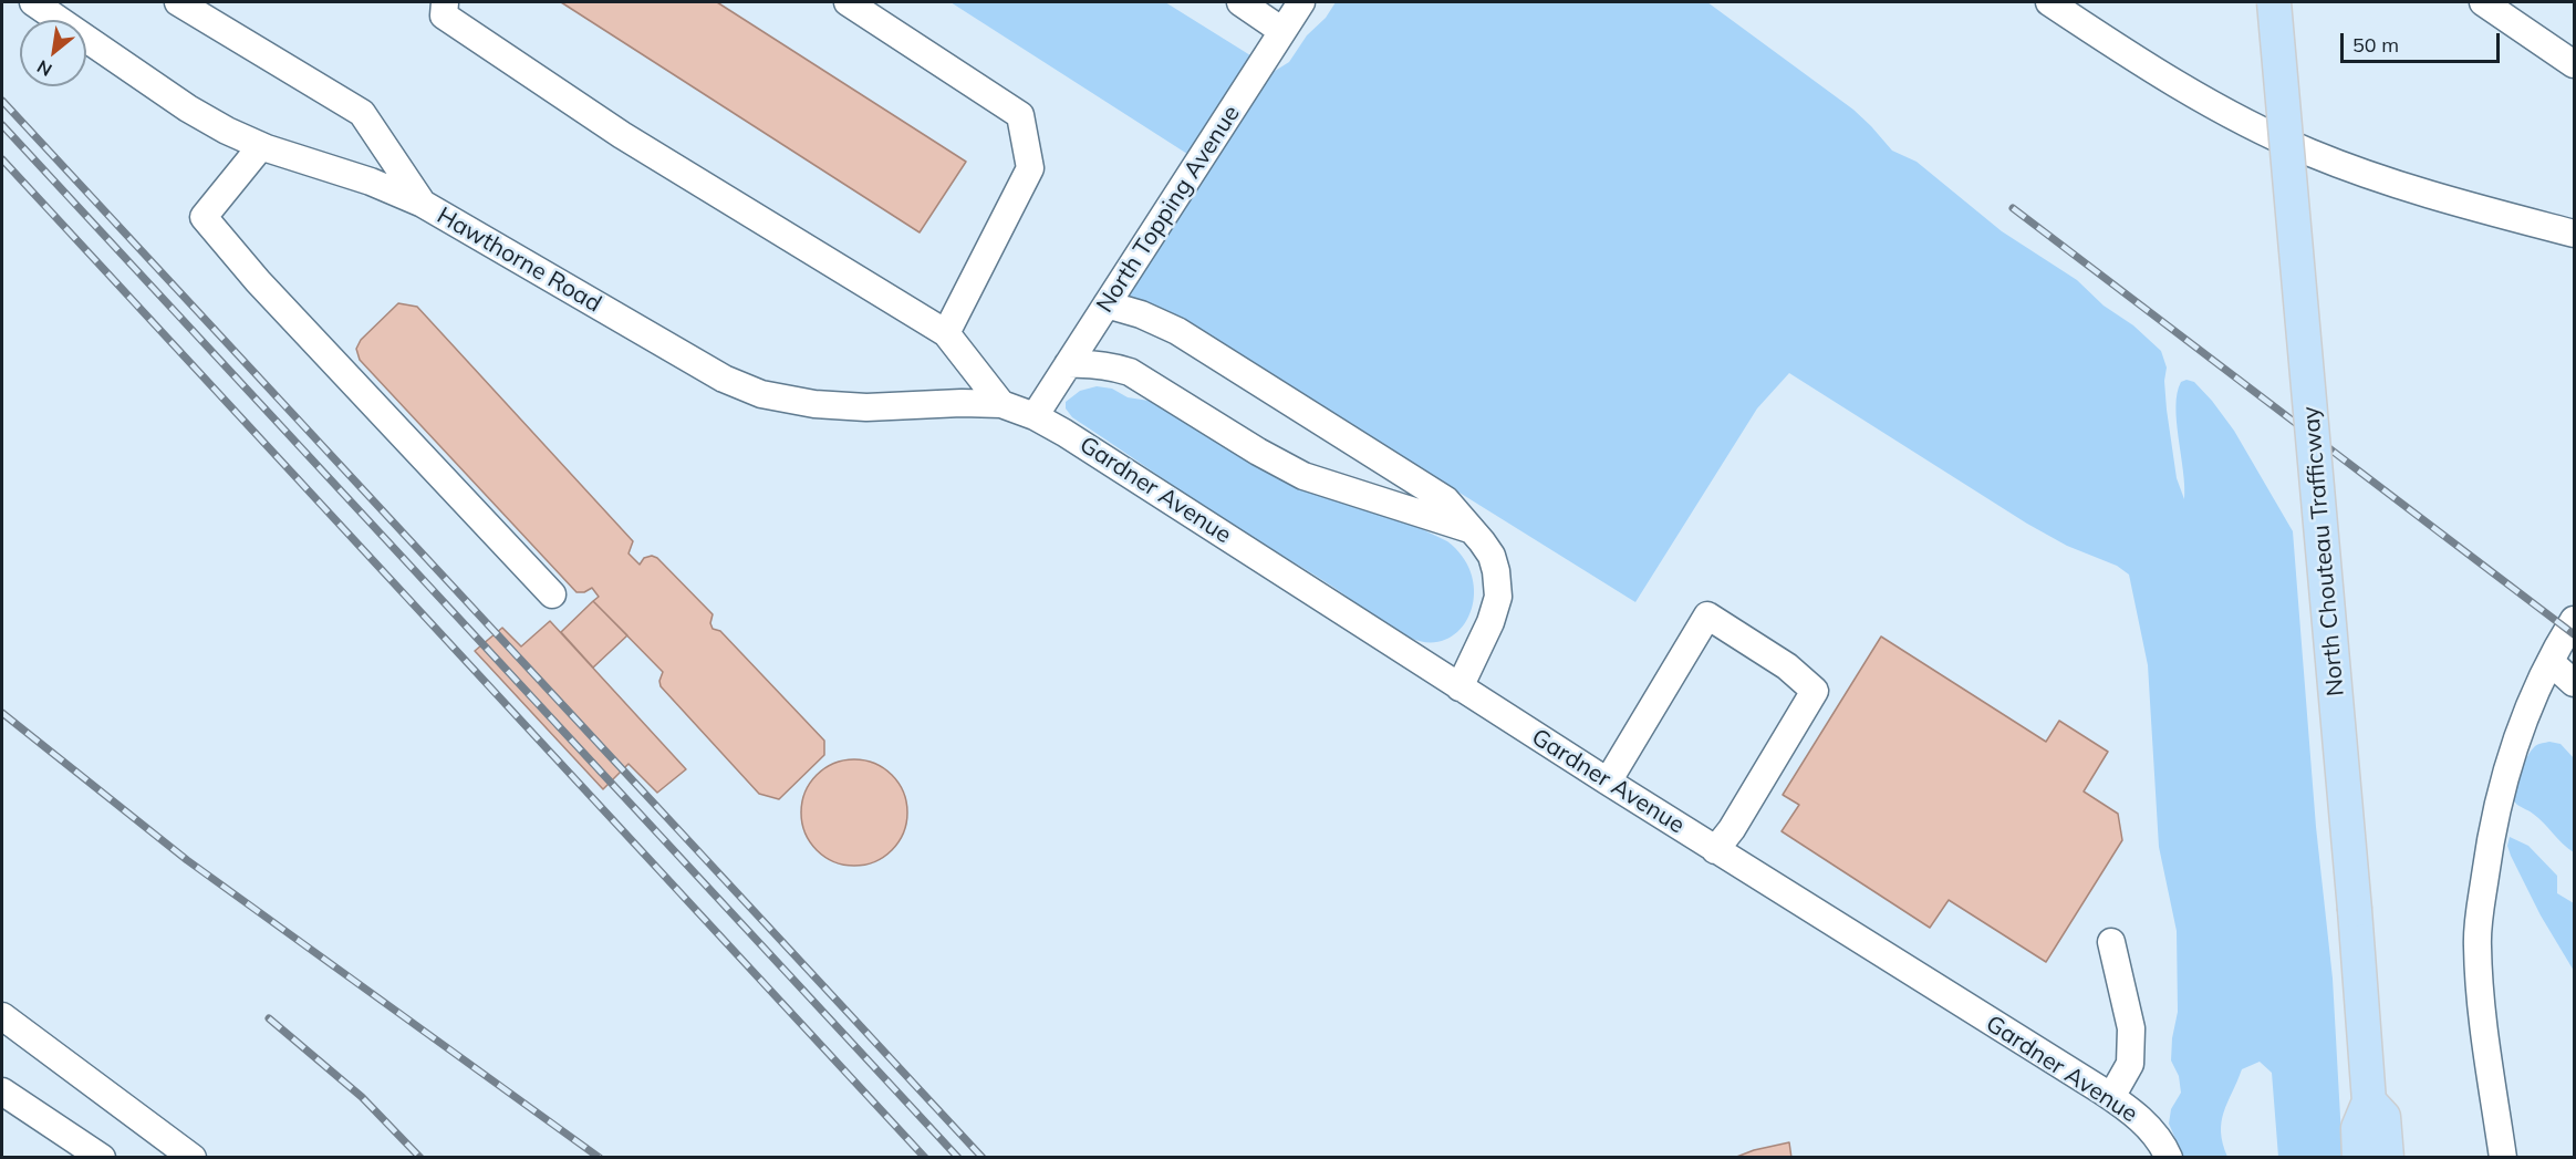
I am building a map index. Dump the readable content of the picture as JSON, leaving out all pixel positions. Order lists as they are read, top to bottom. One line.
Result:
{"streets":{"main road":["North Chouteau Trafficway"],"street":["North Topping Avenue","Hawthorne Road","Gardner Avenue"]},"crossings":[["North Topping Avenue","Hawthorne Road"],["North Topping Avenue","Gardner Avenue"],["Hawthorne Road","Gardner Avenue"]],"scale_bar":"50 m","north":"bottom left"}
